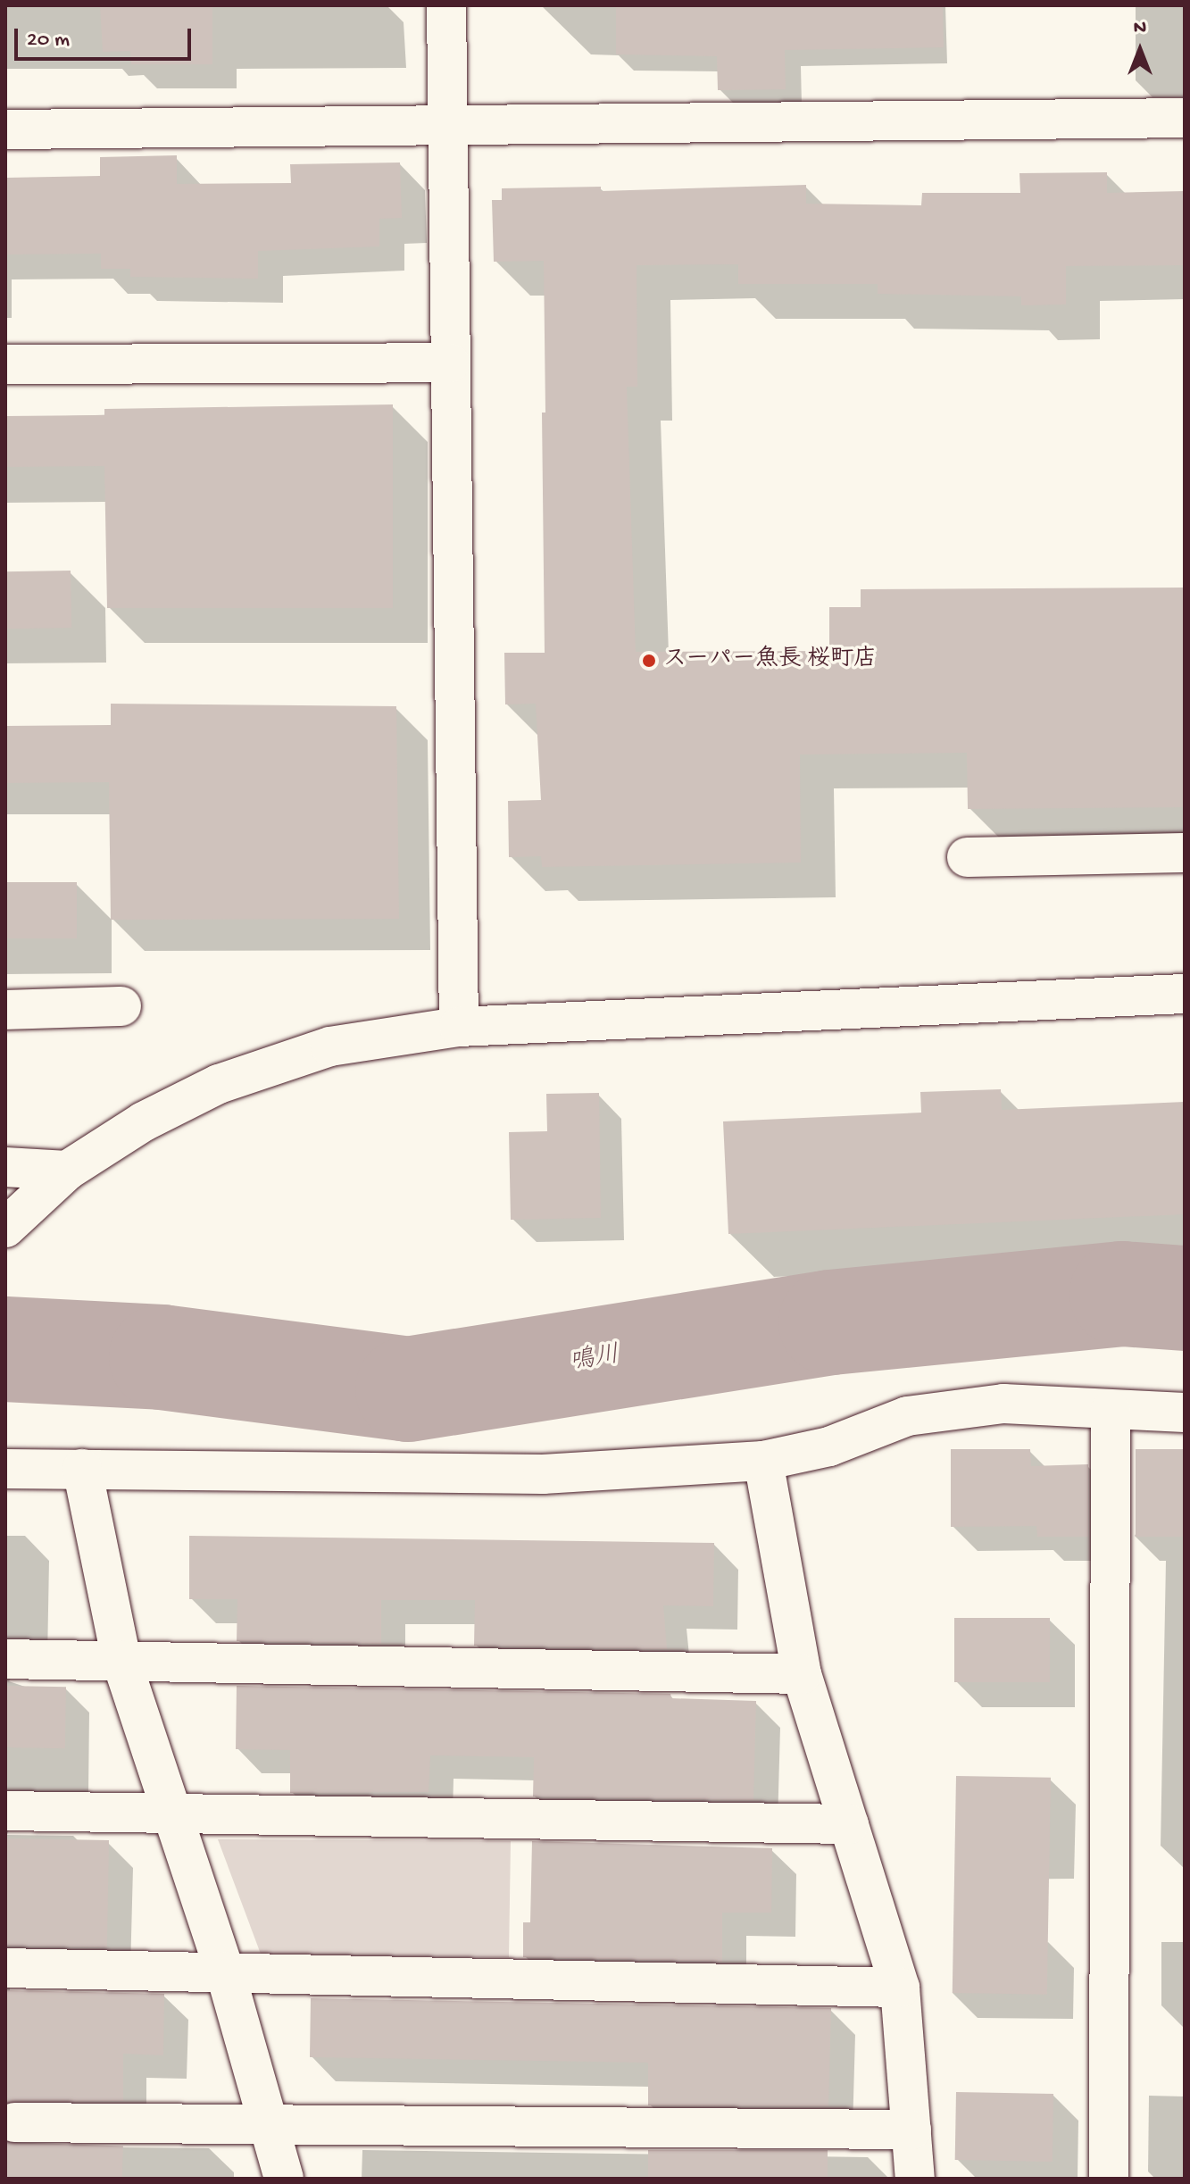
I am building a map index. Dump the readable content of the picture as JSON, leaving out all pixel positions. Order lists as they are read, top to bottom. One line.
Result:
{"water":["鳴川"],"places":["スーパー魚長 桜町店"],"scale_bar":"20 m","north":"top"}
